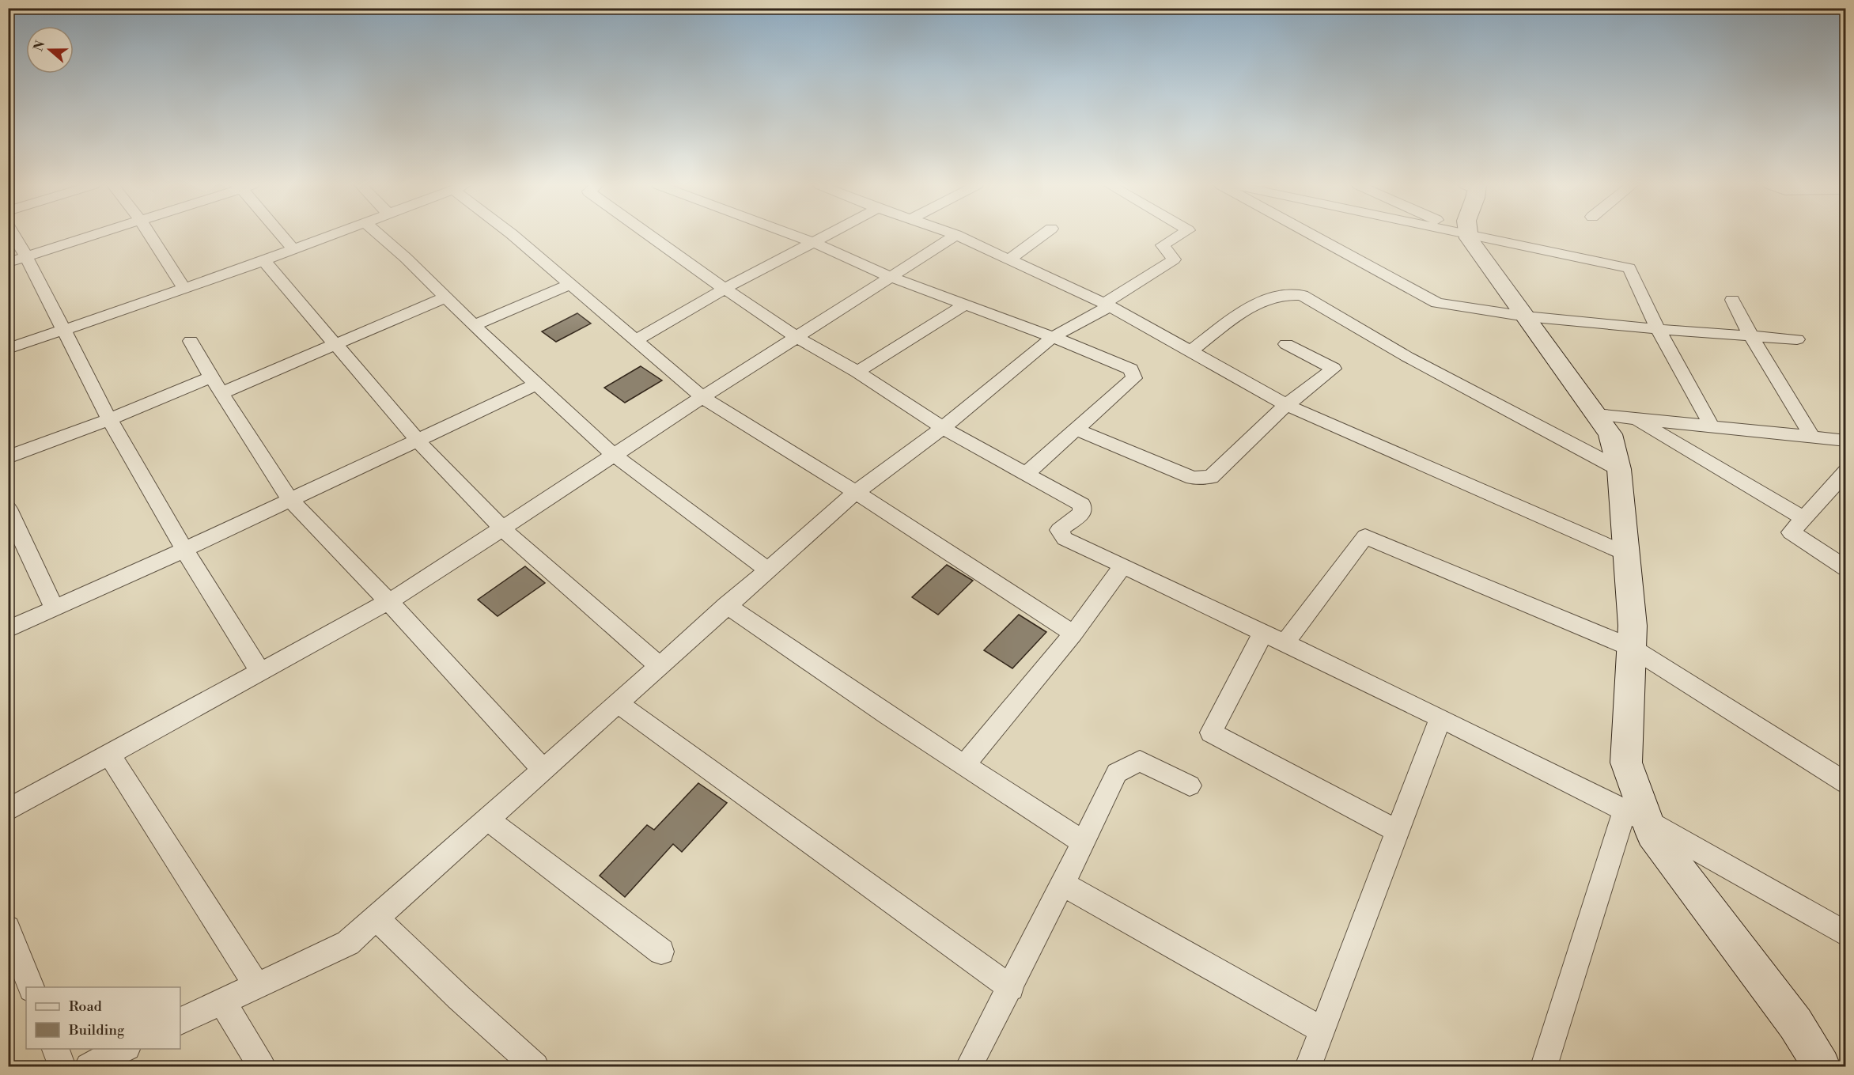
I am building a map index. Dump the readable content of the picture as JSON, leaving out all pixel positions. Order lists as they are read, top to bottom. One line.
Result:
{"legend":["Road","Building"],"north":"left"}
